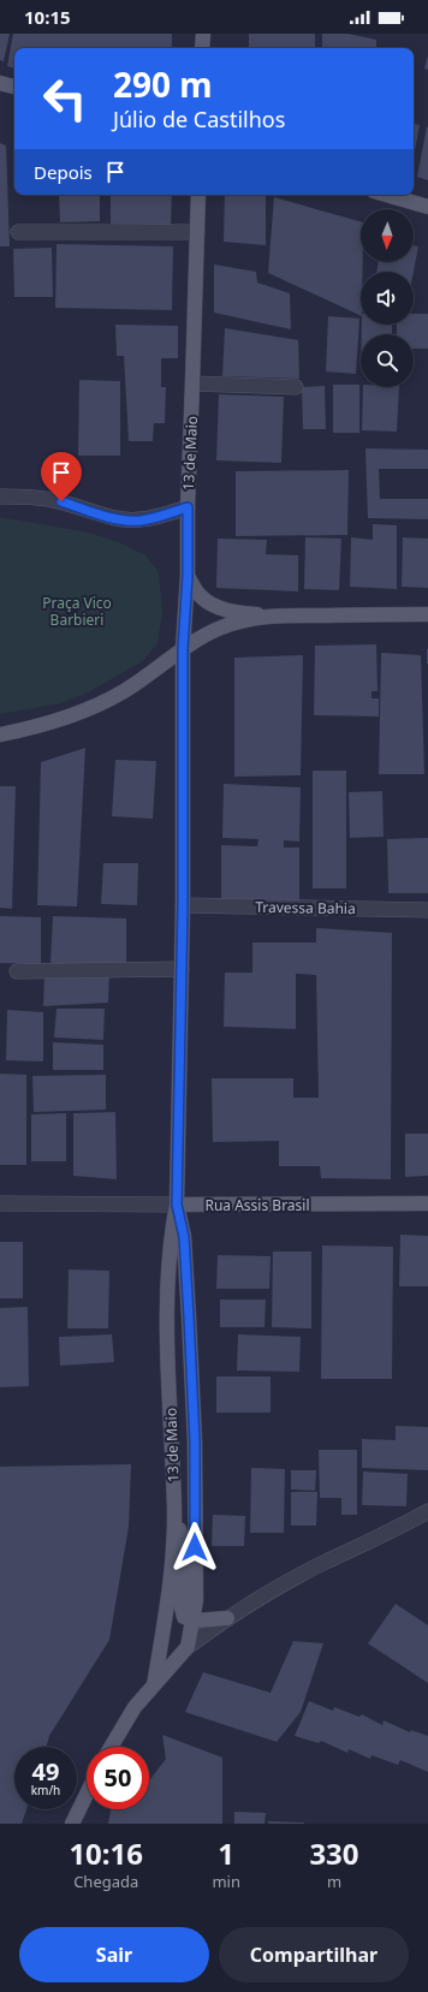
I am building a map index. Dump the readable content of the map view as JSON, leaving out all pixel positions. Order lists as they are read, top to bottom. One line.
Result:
{"streets":{"main road":["13 de Maio","Rua Assis Brasil"],"street":["Travessa Bahia"]},"crossings":[["13 de Maio","Travessa Bahia"],["13 de Maio","Rua Assis Brasil"]],"parks":["Praça Vico Barbieri"],"north":"bottom","page":{"status":"10:15","turn":["290 m","Júlio de Castilhos"],"then":"Depois","speed":"49 km/h","limit":"50","eta":["10:16","Chegada","1","min","330","m"],"buttons":["Sair","Compartilhar"]}}
